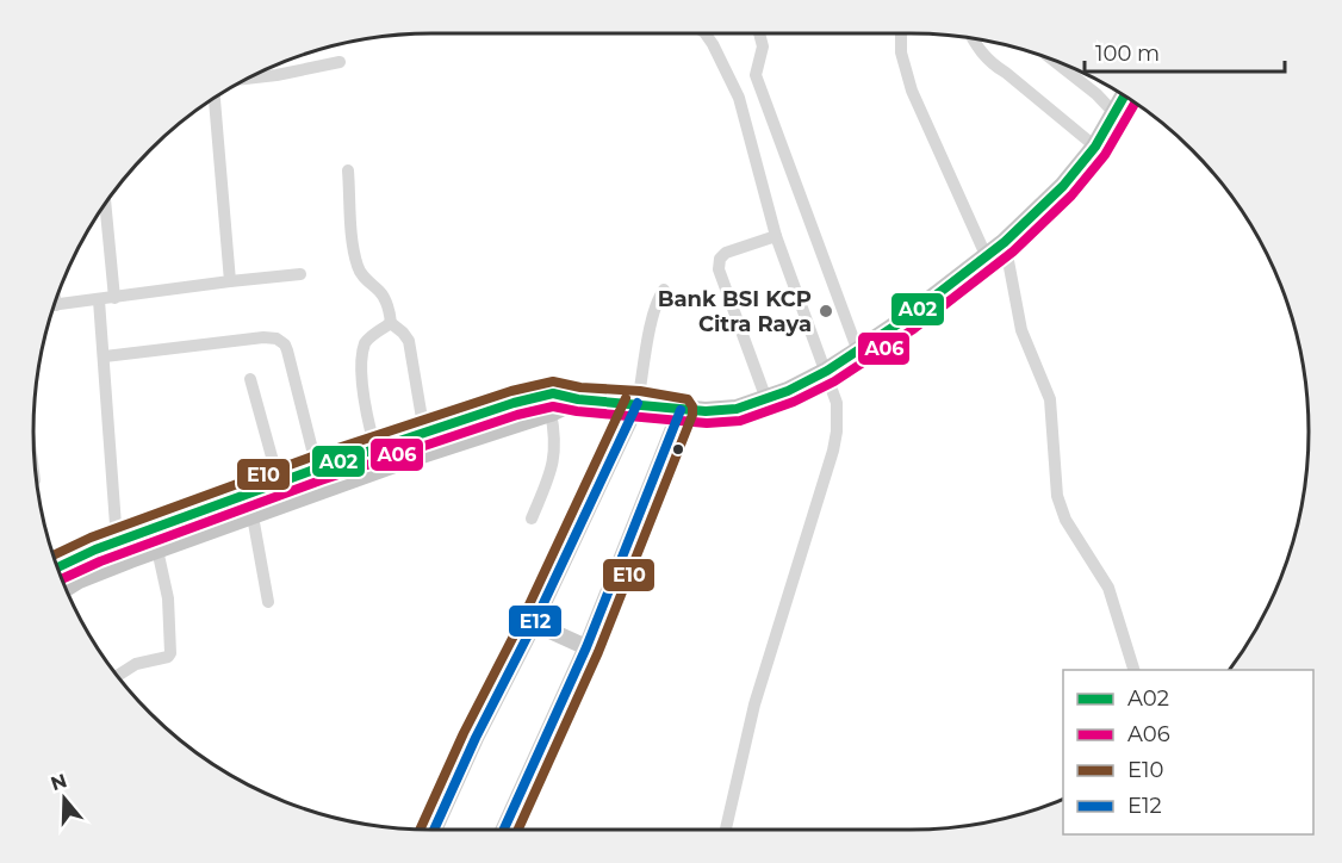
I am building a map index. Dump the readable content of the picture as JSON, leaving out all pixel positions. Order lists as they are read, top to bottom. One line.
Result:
{"places":["Bank BSI KCP Citra Raya"],"lines":["transit line A02","transit line A06","transit line E10","transit line E12"],"legend":["A02","A06","E10","E12"],"scale_bar":"100 m","north":"top"}
